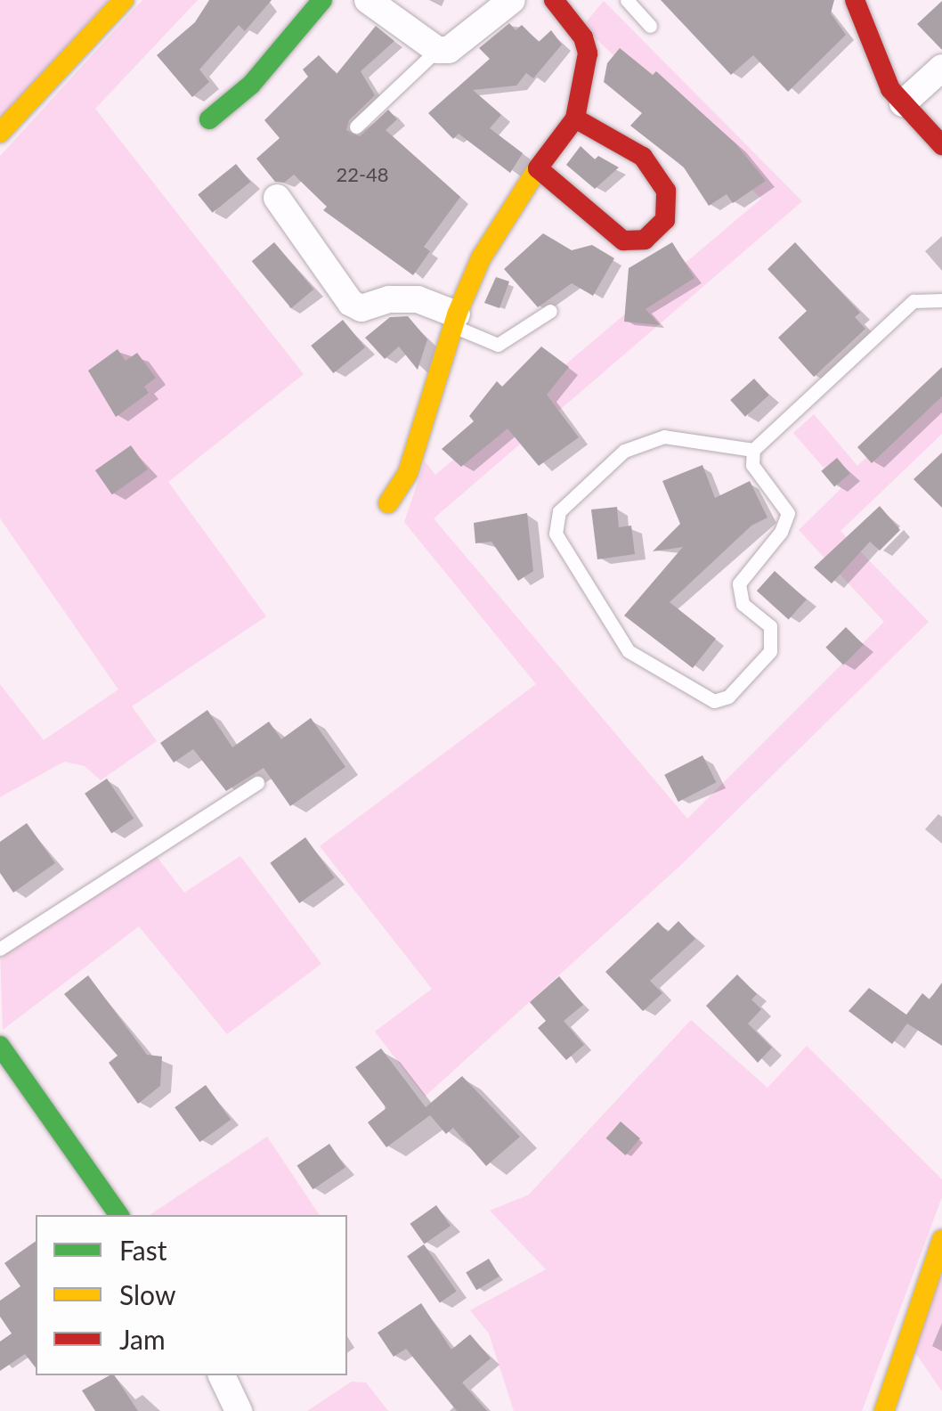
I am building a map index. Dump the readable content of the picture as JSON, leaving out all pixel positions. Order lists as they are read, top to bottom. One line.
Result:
{"house_numbers":["22-48"],"legend":["Fast","Slow","Jam"]}
